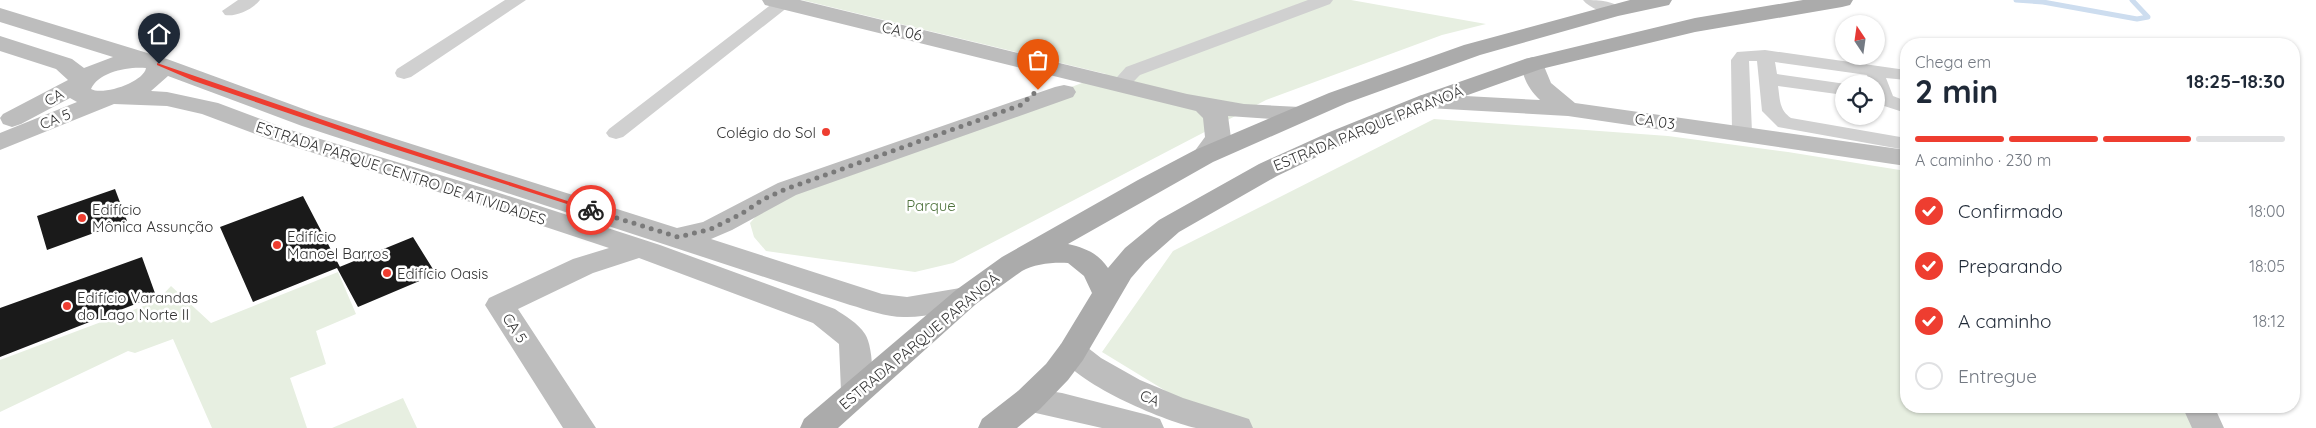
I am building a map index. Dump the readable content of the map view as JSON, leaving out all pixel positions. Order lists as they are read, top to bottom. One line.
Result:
{"streets":{"main road":["CA 06","CA","CA 5","CA 03","ESTRADA PARQUE PARANOÁ","ESTRADA PARQUE CENTRO DE ATIVIDADES"]},"crossings":[["CA 06","ESTRADA PARQUE PARANOÁ"],["CA","CA 5"],["CA","ESTRADA PARQUE PARANOÁ"],["CA","ESTRADA PARQUE CENTRO DE ATIVIDADES"],["CA 5","ESTRADA PARQUE CENTRO DE ATIVIDADES"],["CA 03","ESTRADA PARQUE PARANOÁ"],["ESTRADA PARQUE PARANOÁ","ESTRADA PARQUE CENTRO DE ATIVIDADES"]],"parks":["Parque"],"places":["Colégio do Sol","Edifício Mônica Assunção","Edifício Manoel Barros","Edifício Oasis","Edifício Varandas do Lago Norte II"],"north":"top","page":{"heading":["2 min","Chega em","18:25–18:30"],"bar":"A caminho · 230 m","list":[["Confirmado","18:00"],["Preparando","18:05"],["A caminho","18:12"],"Entregue"]}}
